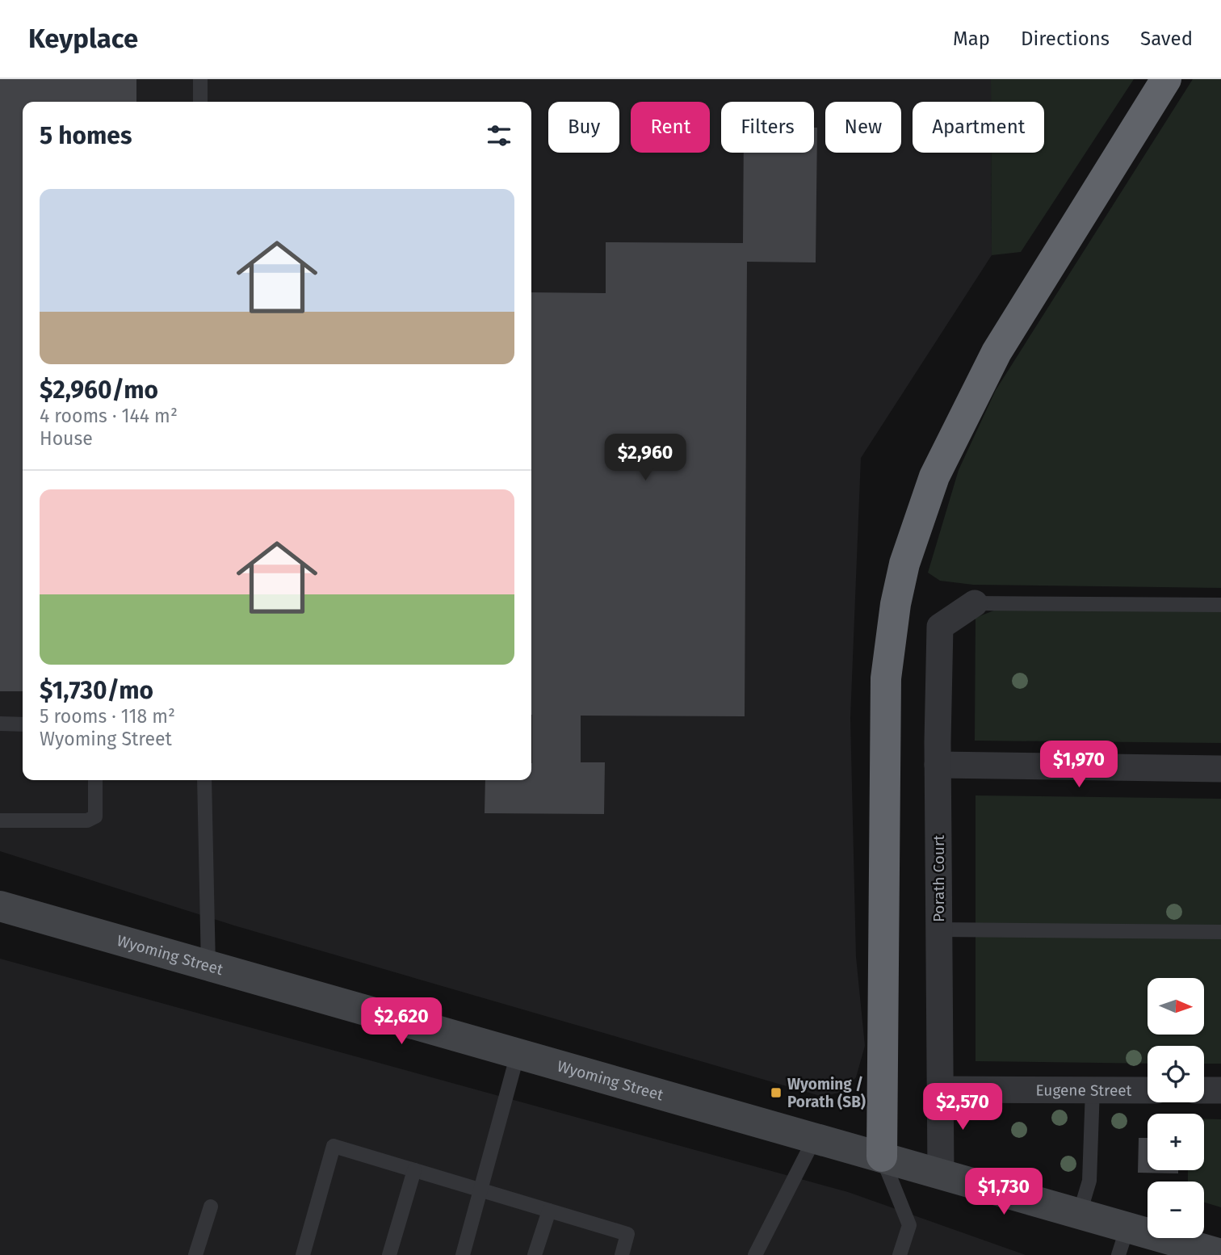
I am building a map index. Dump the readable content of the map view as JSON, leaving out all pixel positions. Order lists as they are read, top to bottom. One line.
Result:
{"streets":{"main road":["Wyoming Street"],"street":["Porath Court","Eugene Street"]},"crossings":[["Porath Court","Wyoming Street"],["Porath Court","Eugene Street"]],"places":{"transit":["Wyoming / Porath (SB)"]},"north":"right","page":{"header":"Keyplace","nav":["Map","Directions","Saved"],"chip":["Buy","Rent","Filters","New","Apartment"],"heading":"5 homes","list":[{"name":"$2,960/mo","note":"4 rooms · 144 m² · House"},{"name":"$1,730/mo","note":"5 rooms · 118 m² · Wyoming Street"}],"price":["$2,960","$1,970","$2,620","$2,570","$1,730"],"map_buttons":["+","−"]}}
